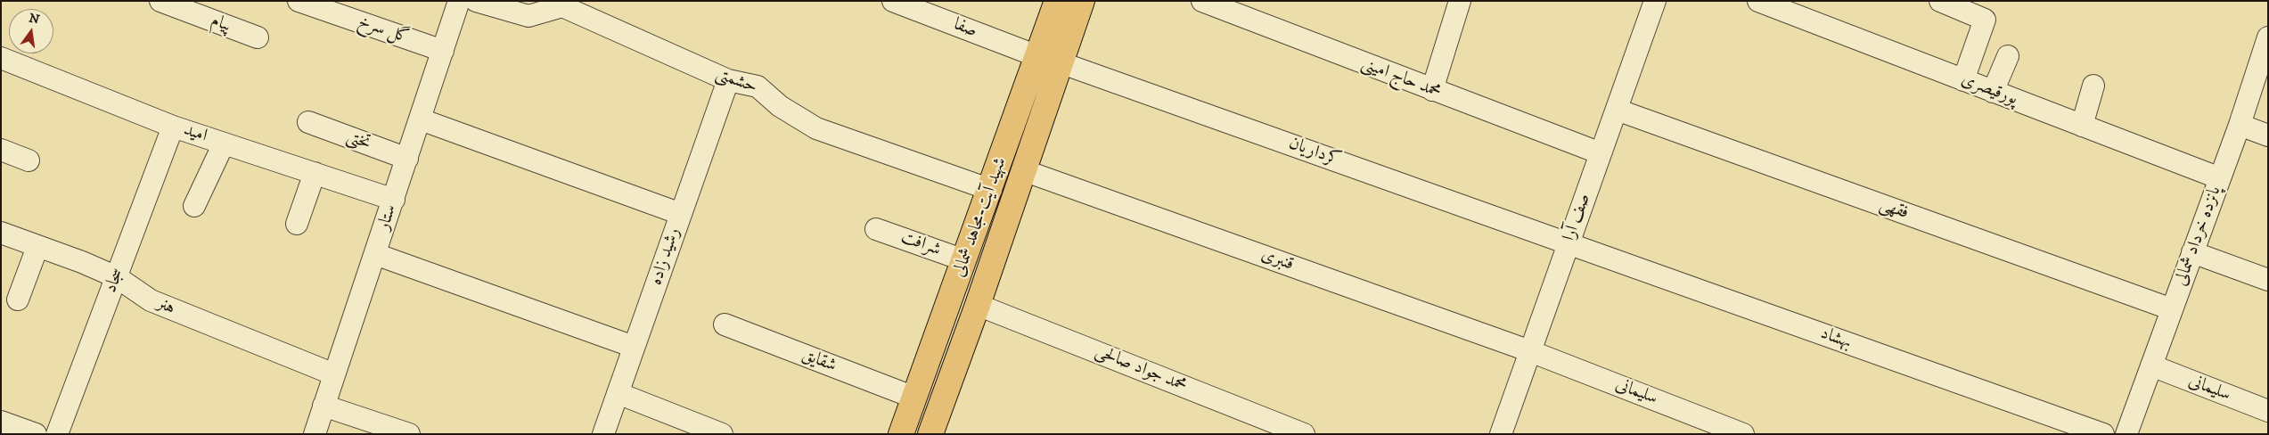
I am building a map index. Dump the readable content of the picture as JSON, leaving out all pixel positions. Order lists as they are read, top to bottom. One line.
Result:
{"streets":{"main road":["شهید آیت-مجاهد شمالی"],"street":["پیام","صفا","گل سرخ","محمد حاج امینی","حشمتی","پورقیصری","امید","تختی","کرداریان","فقهی","ستار","صف آرا","پانزده خرداد شمالی","شرافت","رشید زاده","قنبری","سجاد","هنر","بهشاد","شقایق","محمد جواد صالحی","سلیمانی"]},"crossings":[["صفا","کرداریان"],["صفا","شهید آیت-مجاهد شمالی"],["گل سرخ","ستار"],["محمد حاج امینی","صف آرا"],["حشمتی","شهید آیت-مجاهد شمالی"],["حشمتی","رشید زاده"],["پورقیصری","پانزده خرداد شمالی"],["امید","ستار"],["امید","سجاد"],["تختی","ستار"],["کرداریان","شهید آیت-مجاهد شمالی"],["کرداریان","صف آرا"],["کرداریان","بهشاد"],["فقهی","صف آرا"],["فقهی","پانزده خرداد شمالی"],["ستار","هنر"],["شهید آیت-مجاهد شمالی","شرافت"],["شهید آیت-مجاهد شمالی","قنبری"],["شهید آیت-مجاهد شمالی","شقایق"],["شهید آیت-مجاهد شمالی","محمد جواد صالحی"],["صف آرا","قنبری"],["صف آرا","بهشاد"],["صف آرا","سلیمانی"],["پانزده خرداد شمالی","سلیمانی"],["قنبری","سلیمانی"],["سجاد","هنر"]],"north":"top"}
